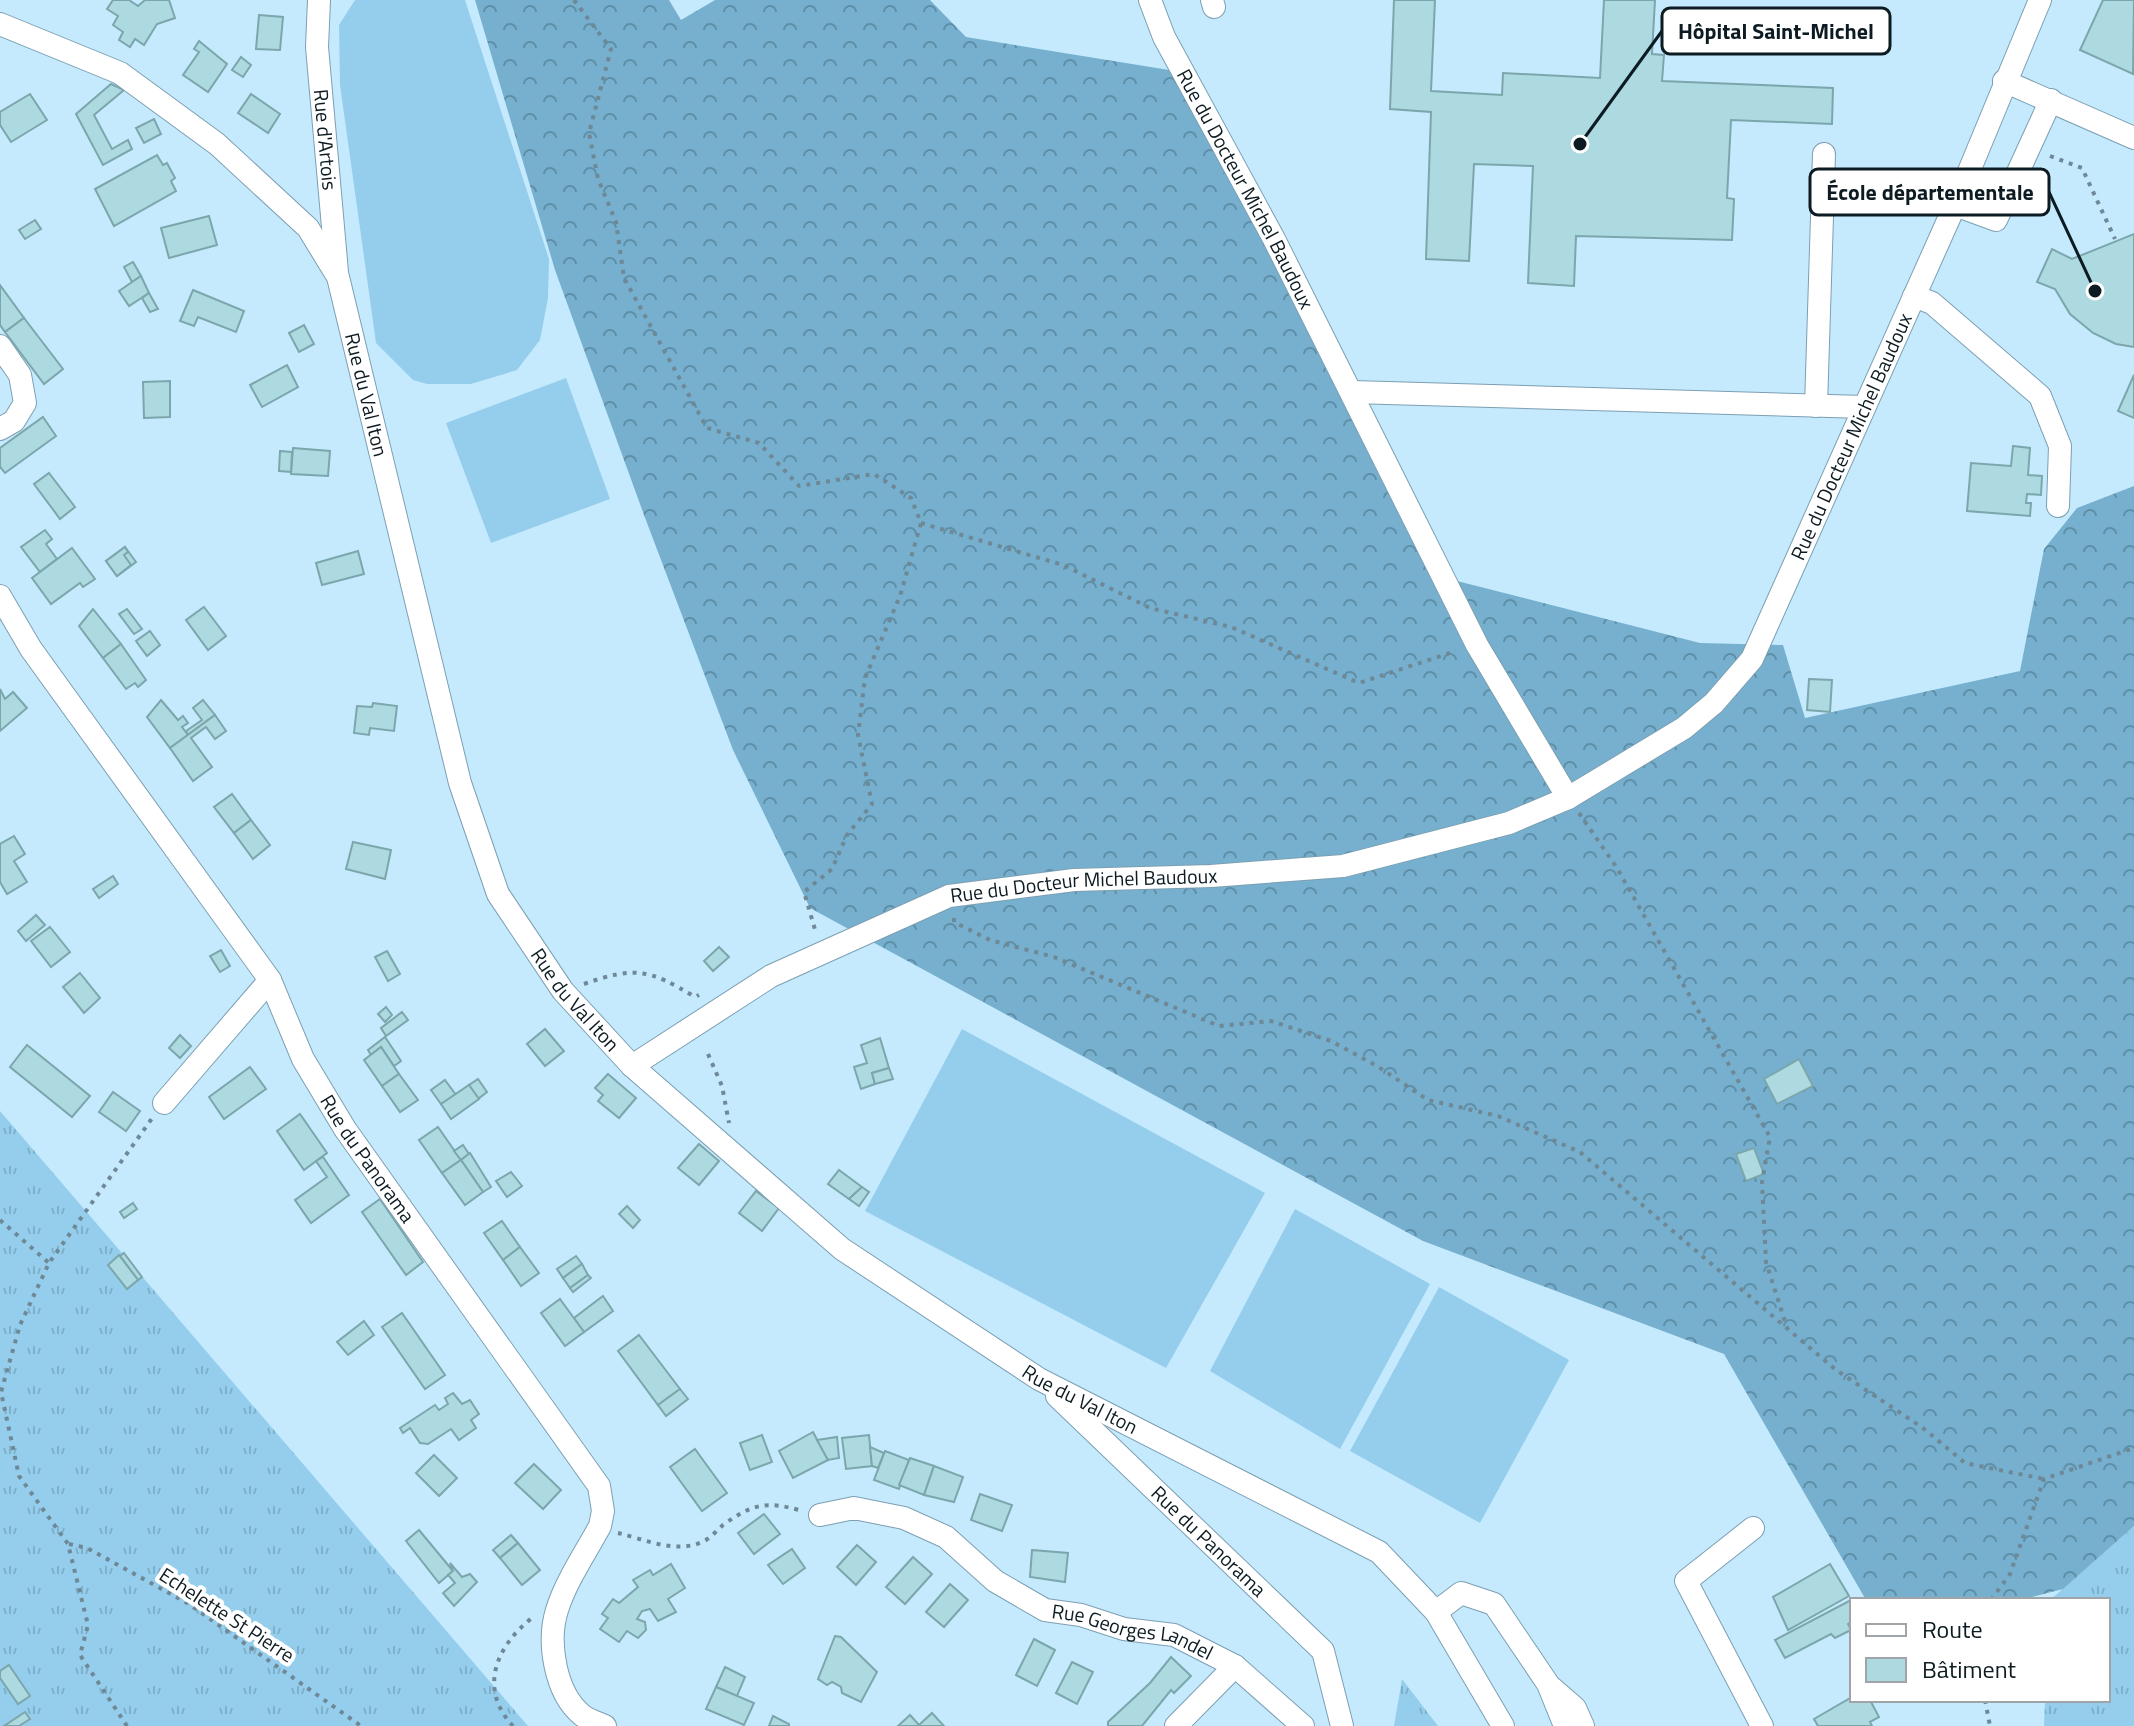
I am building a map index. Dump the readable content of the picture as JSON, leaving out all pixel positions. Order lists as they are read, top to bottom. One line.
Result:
{"streets":{"street":["Rue d'Artois","Rue du Docteur Michel Baudoux","Rue du Val Iton","Rue du Panorama","Rue Georges Landel"],"path":["Echelette St Pierre"]},"crossings":[["Rue d'Artois","Rue du Val Iton"],["Rue du Docteur Michel Baudoux","Rue du Val Iton"],["Rue du Val Iton","Rue du Panorama"]],"places":["Hôpital Saint-Michel","École départementale"],"legend":["Route","Bâtiment"]}
